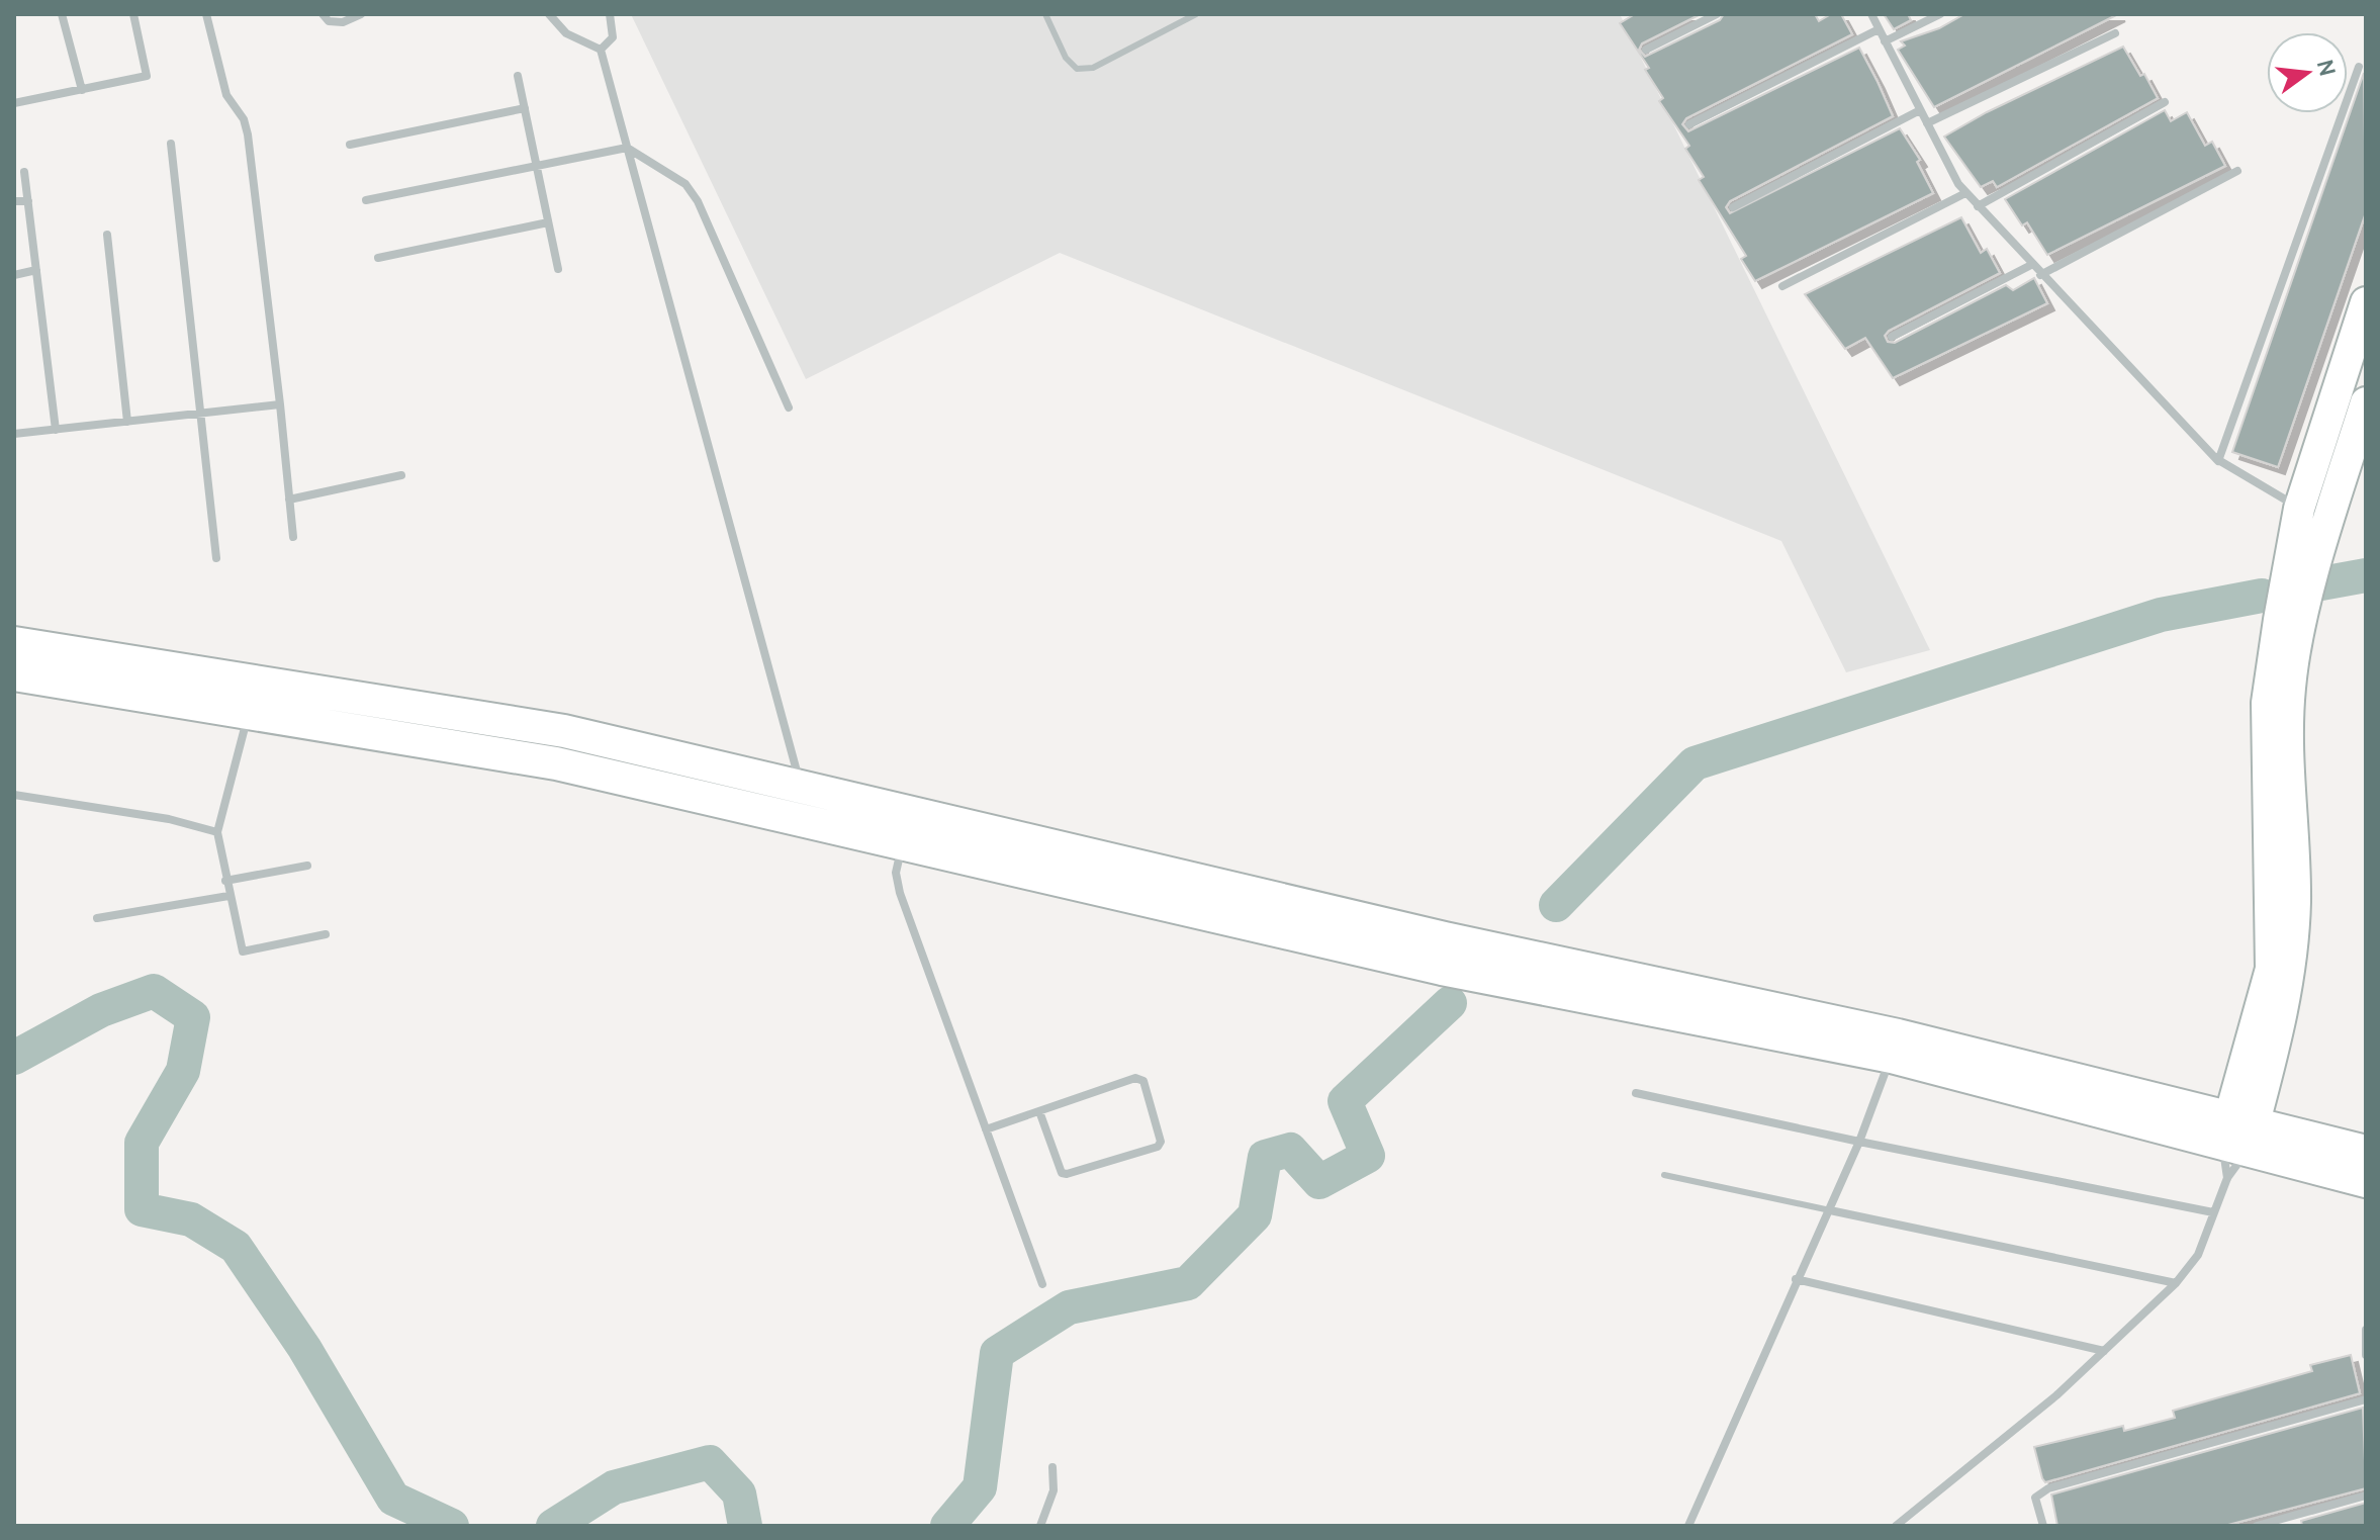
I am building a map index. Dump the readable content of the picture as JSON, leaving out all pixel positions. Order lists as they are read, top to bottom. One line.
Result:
{"north":"right"}
